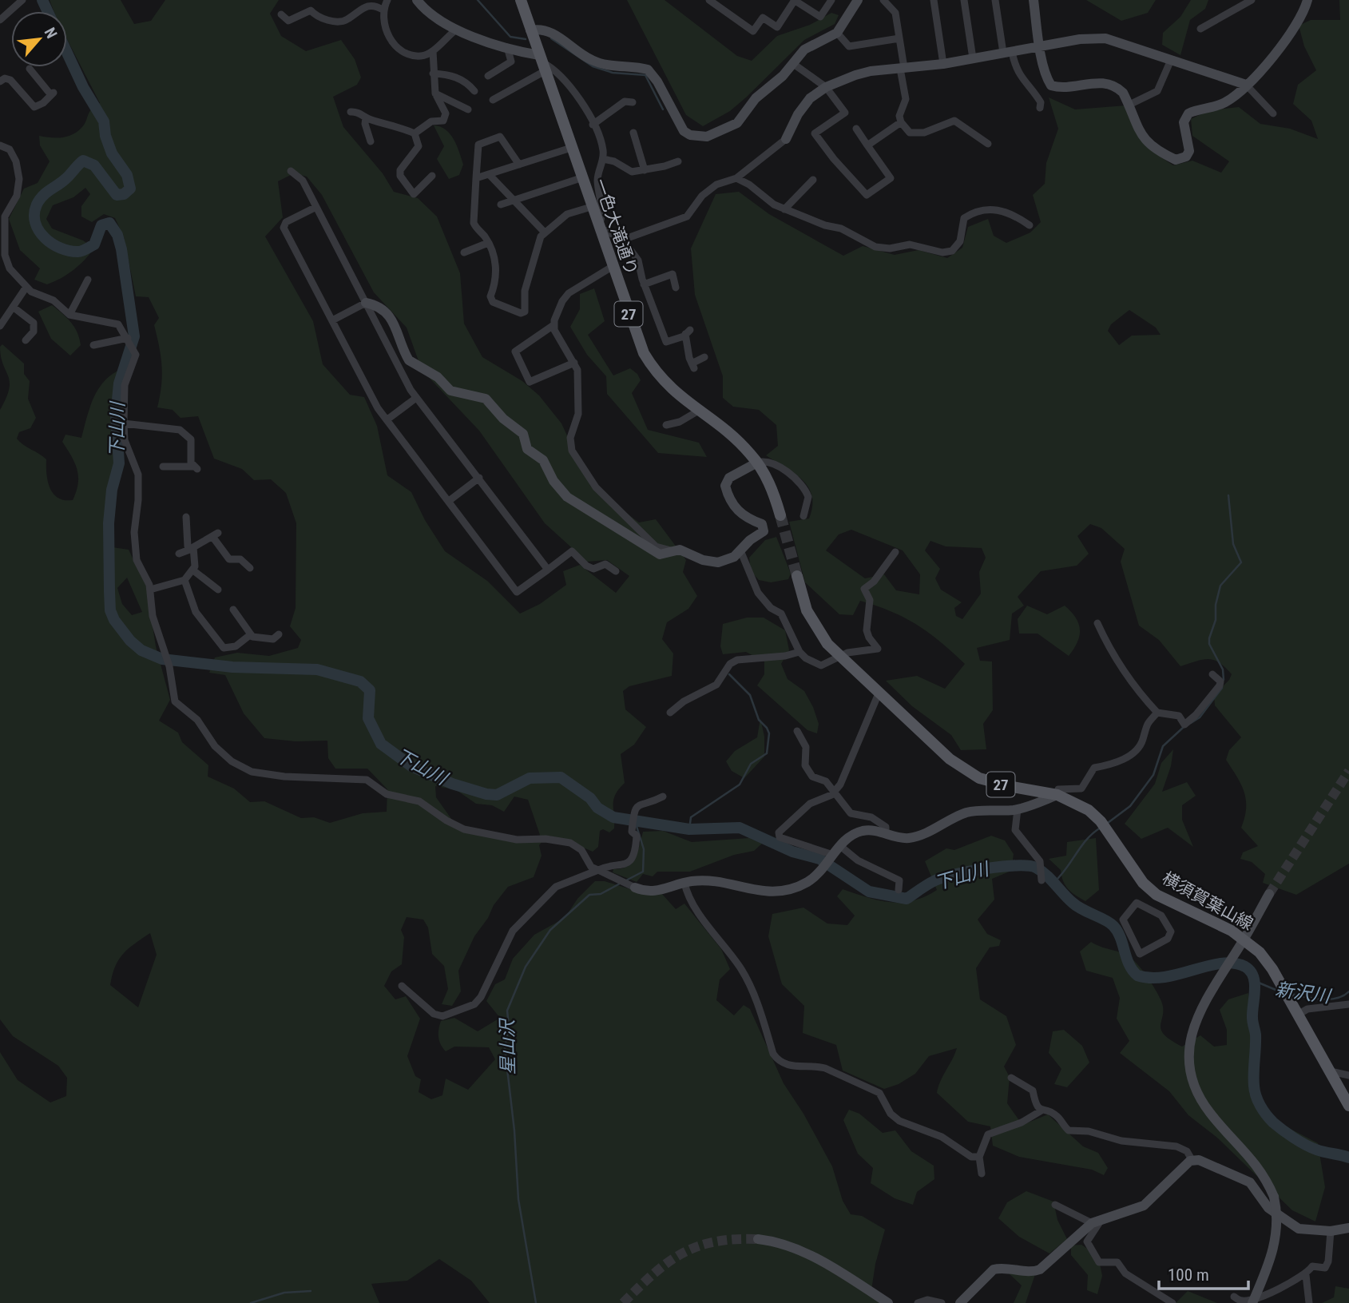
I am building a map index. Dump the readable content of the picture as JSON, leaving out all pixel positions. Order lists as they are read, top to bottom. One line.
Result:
{"streets":{"main road":["一色大滝通り","27","横須賀葉山線"]},"water":["下山川","新沢川","星山沢"],"scale_bar":"100 m","north":"top right"}
